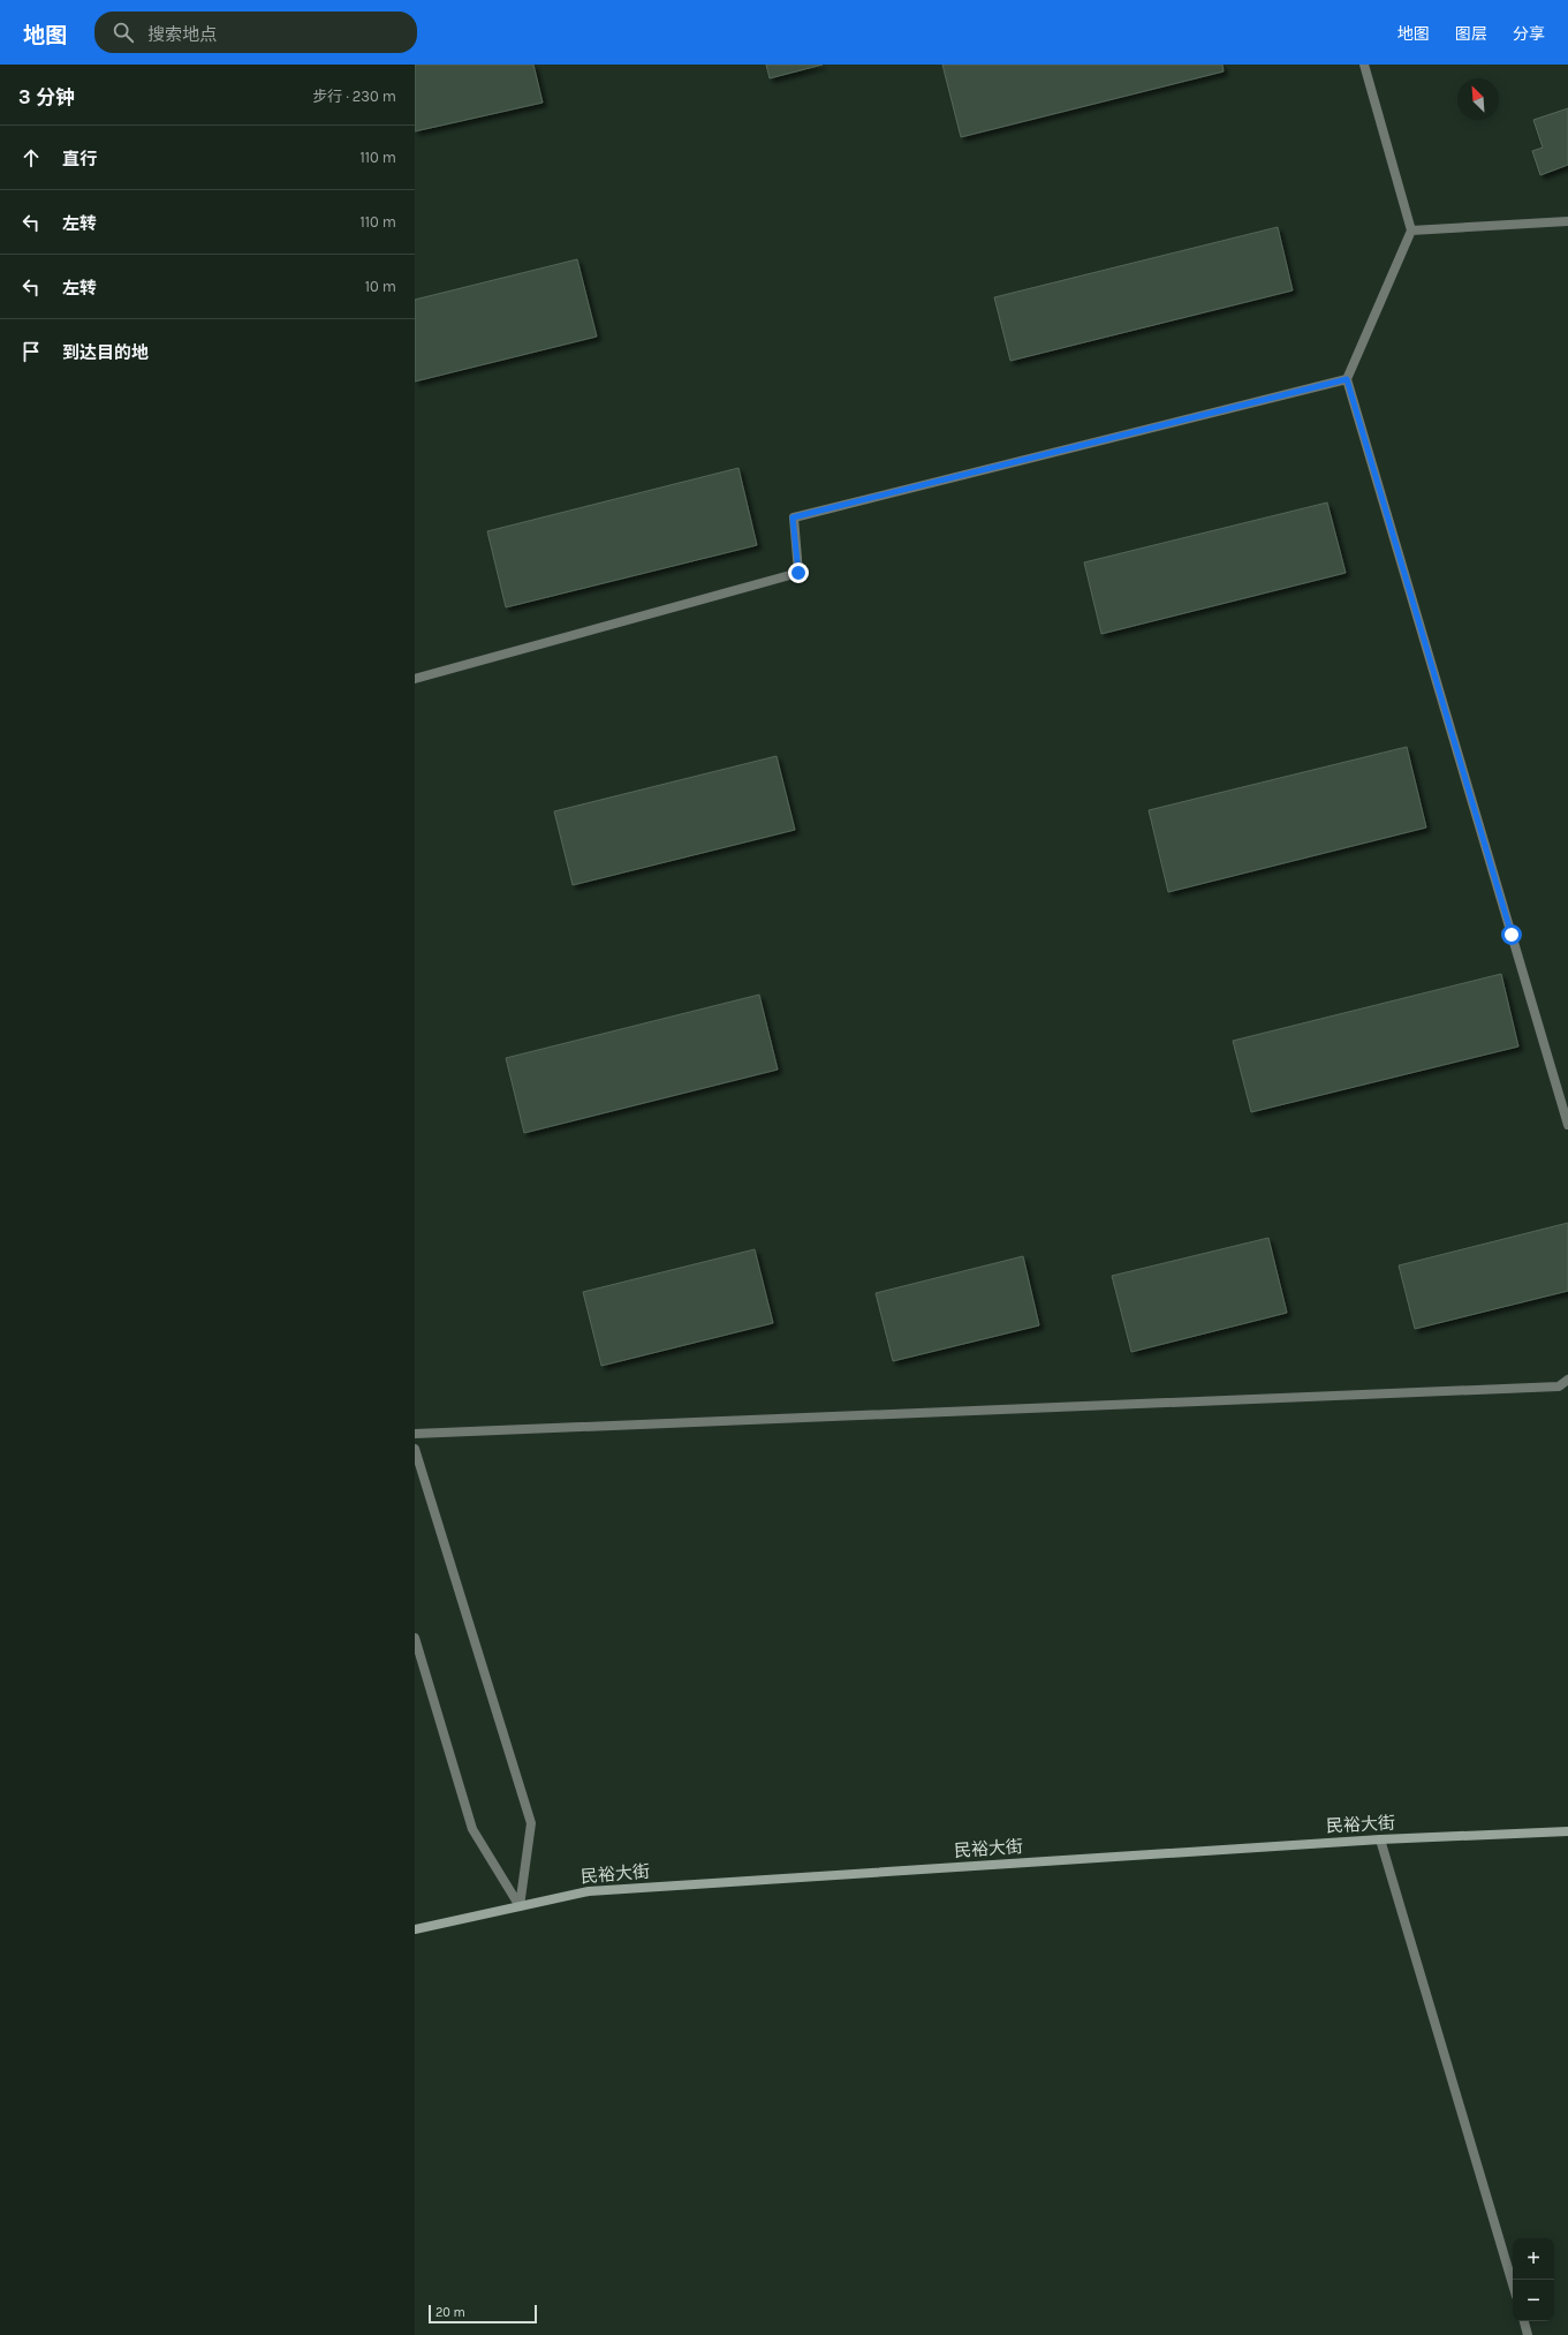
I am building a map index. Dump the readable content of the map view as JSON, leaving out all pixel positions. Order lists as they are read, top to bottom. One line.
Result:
{"streets":{"main road":["民裕大街"]},"scale_bar":"20 m","north":"top left","page":{"header":"地图","search":"搜索地点","nav":["地图","图层","分享"],"heading":["3 分钟","步行 · 230 m"],"list":[["直行","110 m"],["左转","110 m"],["左转","10 m"],"到达目的地"],"map_buttons":["+","−"],"scale":"20 m"}}
